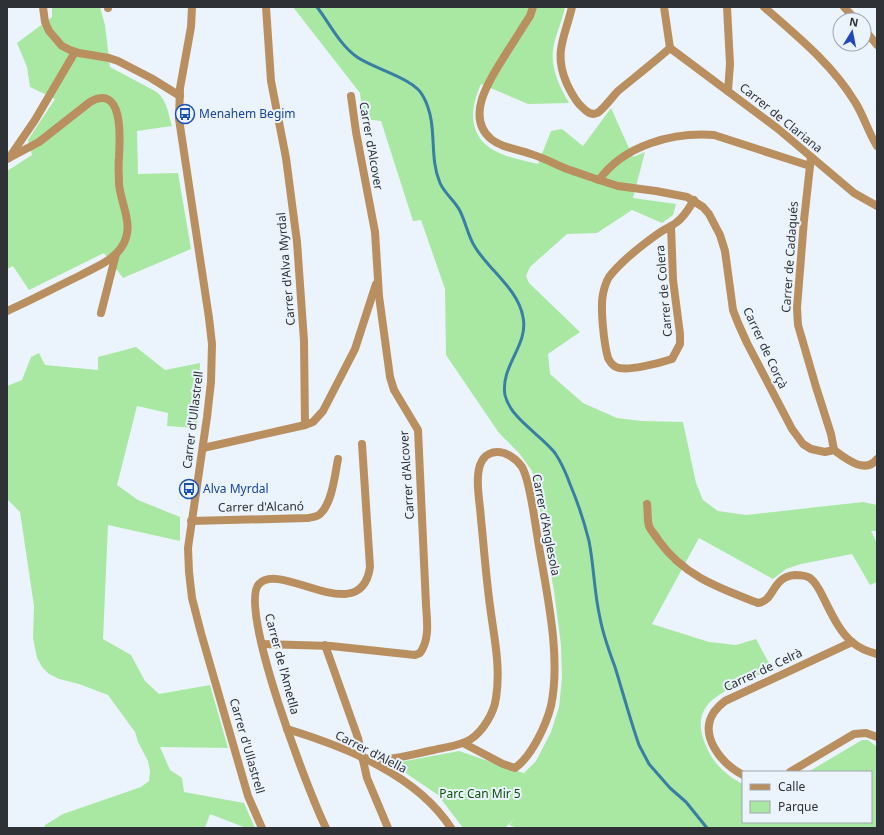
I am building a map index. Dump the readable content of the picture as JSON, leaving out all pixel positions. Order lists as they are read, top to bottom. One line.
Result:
{"streets":{"street":["Carrer de Clariana","Carrer d'Alcover","Carrer de Cadaqués","Carrer d'Alva Myrdal","Carrer de Colera","Carrer de Corçà","Carrer d'Ullastrell","Carrer d'Alcanó","Carrer d'Anglesola","Carrer de l'Ametlla","Carrer de Celrà","Carrer d'Alella"]},"crossings":[["Carrer de Clariana","Carrer de Cadaqués"],["Carrer d'Alcover","Carrer de l'Ametlla"],["Carrer de Cadaqués","Carrer de Corçà"],["Carrer de Colera","Carrer de Corçà"],["Carrer d'Ullastrell","Carrer d'Alcanó"],["Carrer d'Anglesola","Carrer d'Alella"],["Carrer de l'Ametlla","Carrer d'Alella"]],"parks":["Parc Can Mir 5"],"places":{"bus stop":["Menahem Begim","Alva Myrdal"]},"legend":["Calle","Parque"],"north":"top"}
